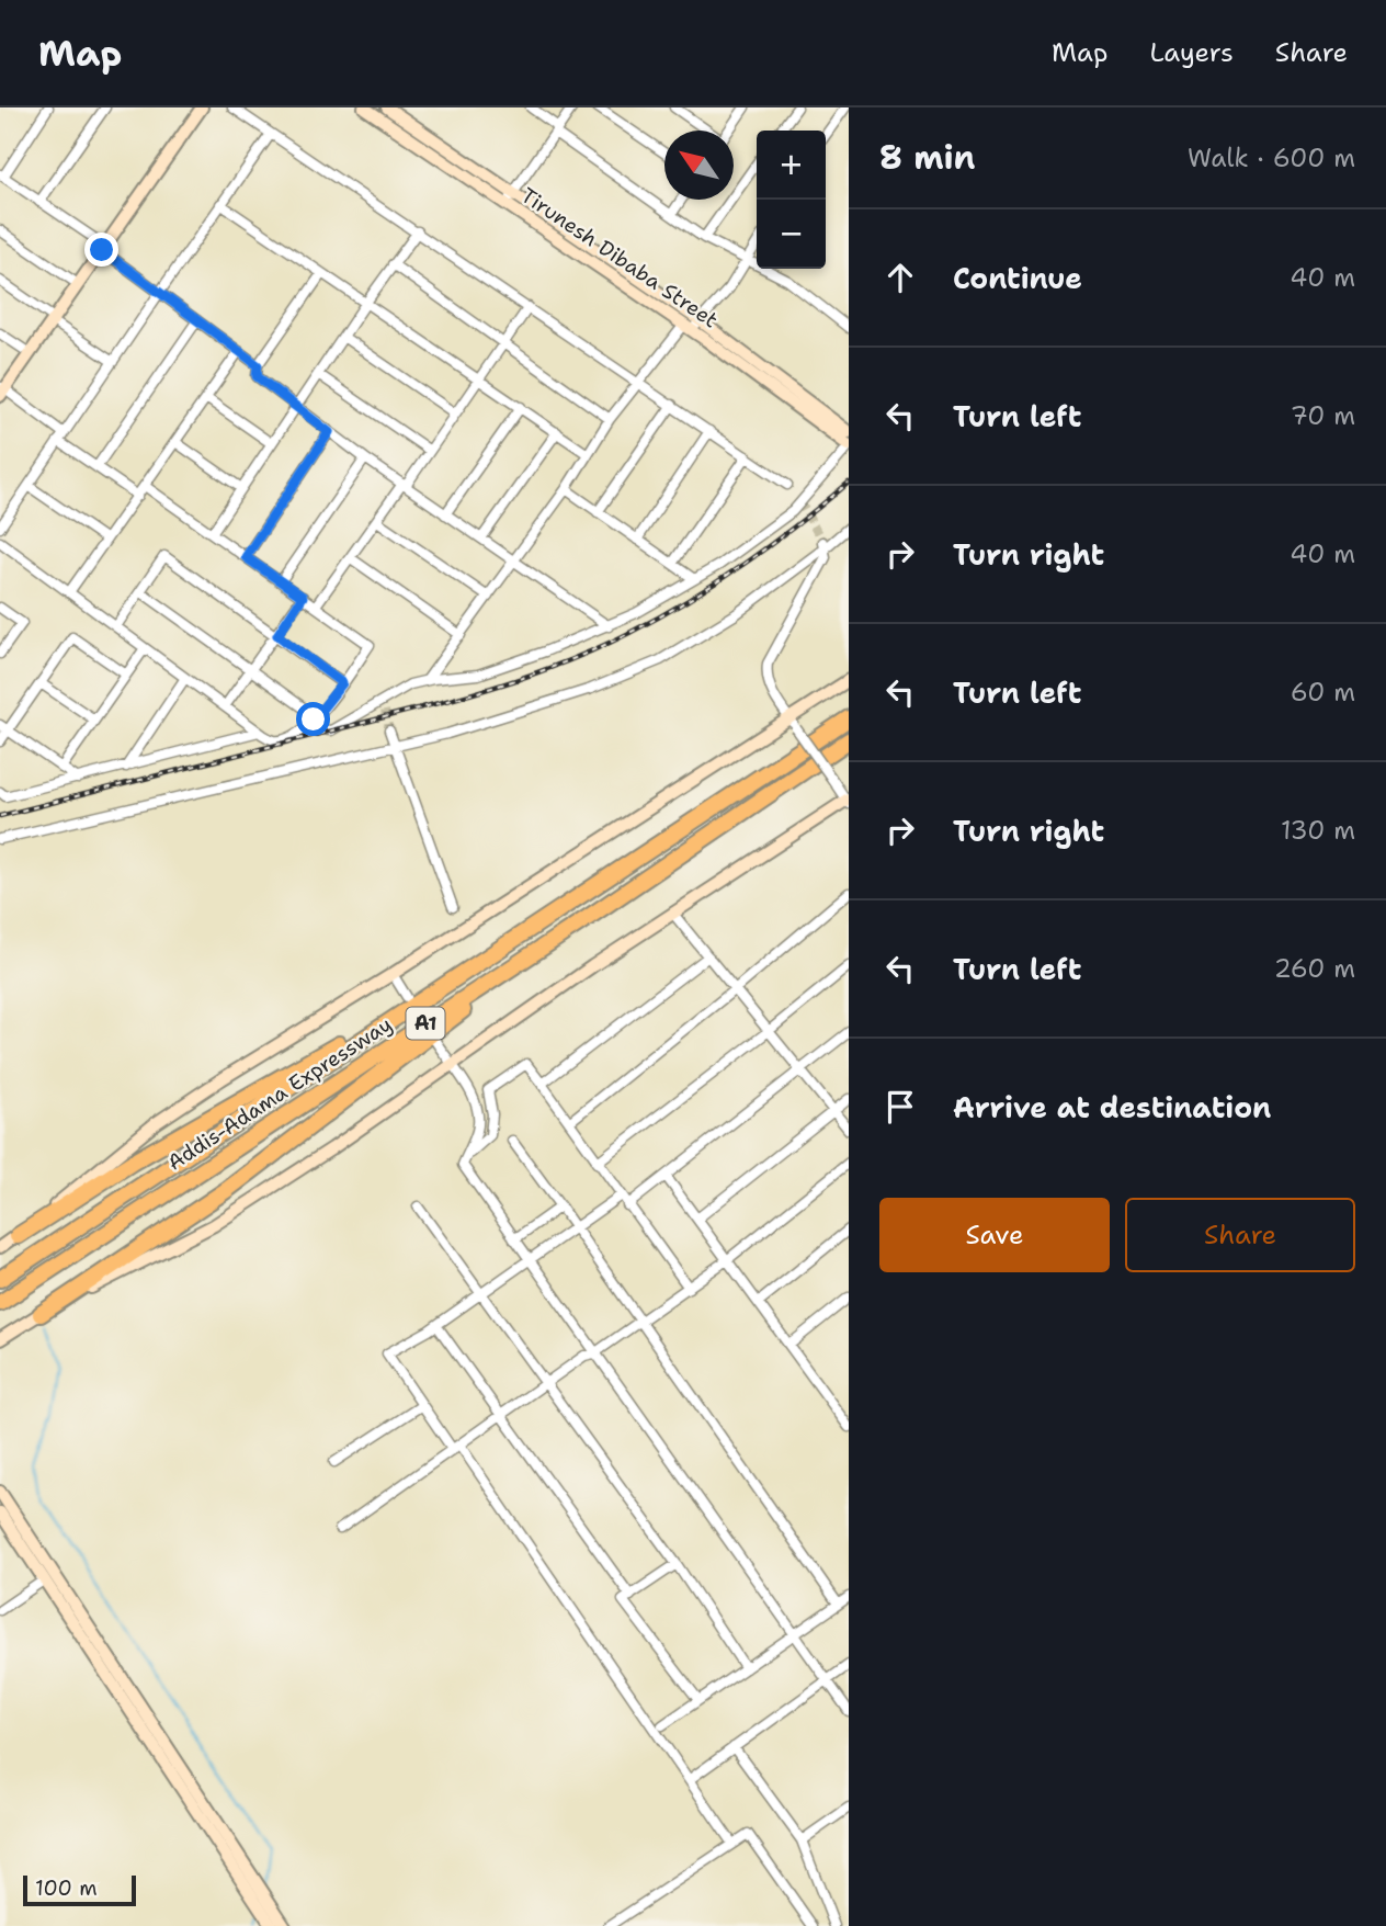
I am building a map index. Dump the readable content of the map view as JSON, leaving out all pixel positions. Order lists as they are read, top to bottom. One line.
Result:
{"streets":{"highway":["A1","Addis-Adama Expressway"],"street":["Tirunesh Dibaba Street"]},"scale_bar":"100 m","north":"top left","page":{"header":"Map","nav":["Map","Layers","Share"],"heading":["8 min","Walk · 600 m"],"map_buttons":["+","−"],"list":[["Continue","40 m"],["Turn left","70 m"],["Turn right","40 m"],["Turn left","60 m"],["Turn right","130 m"],["Turn left","260 m"],"Arrive at destination"],"buttons":["Save","Share"],"scale":"100 m"}}
